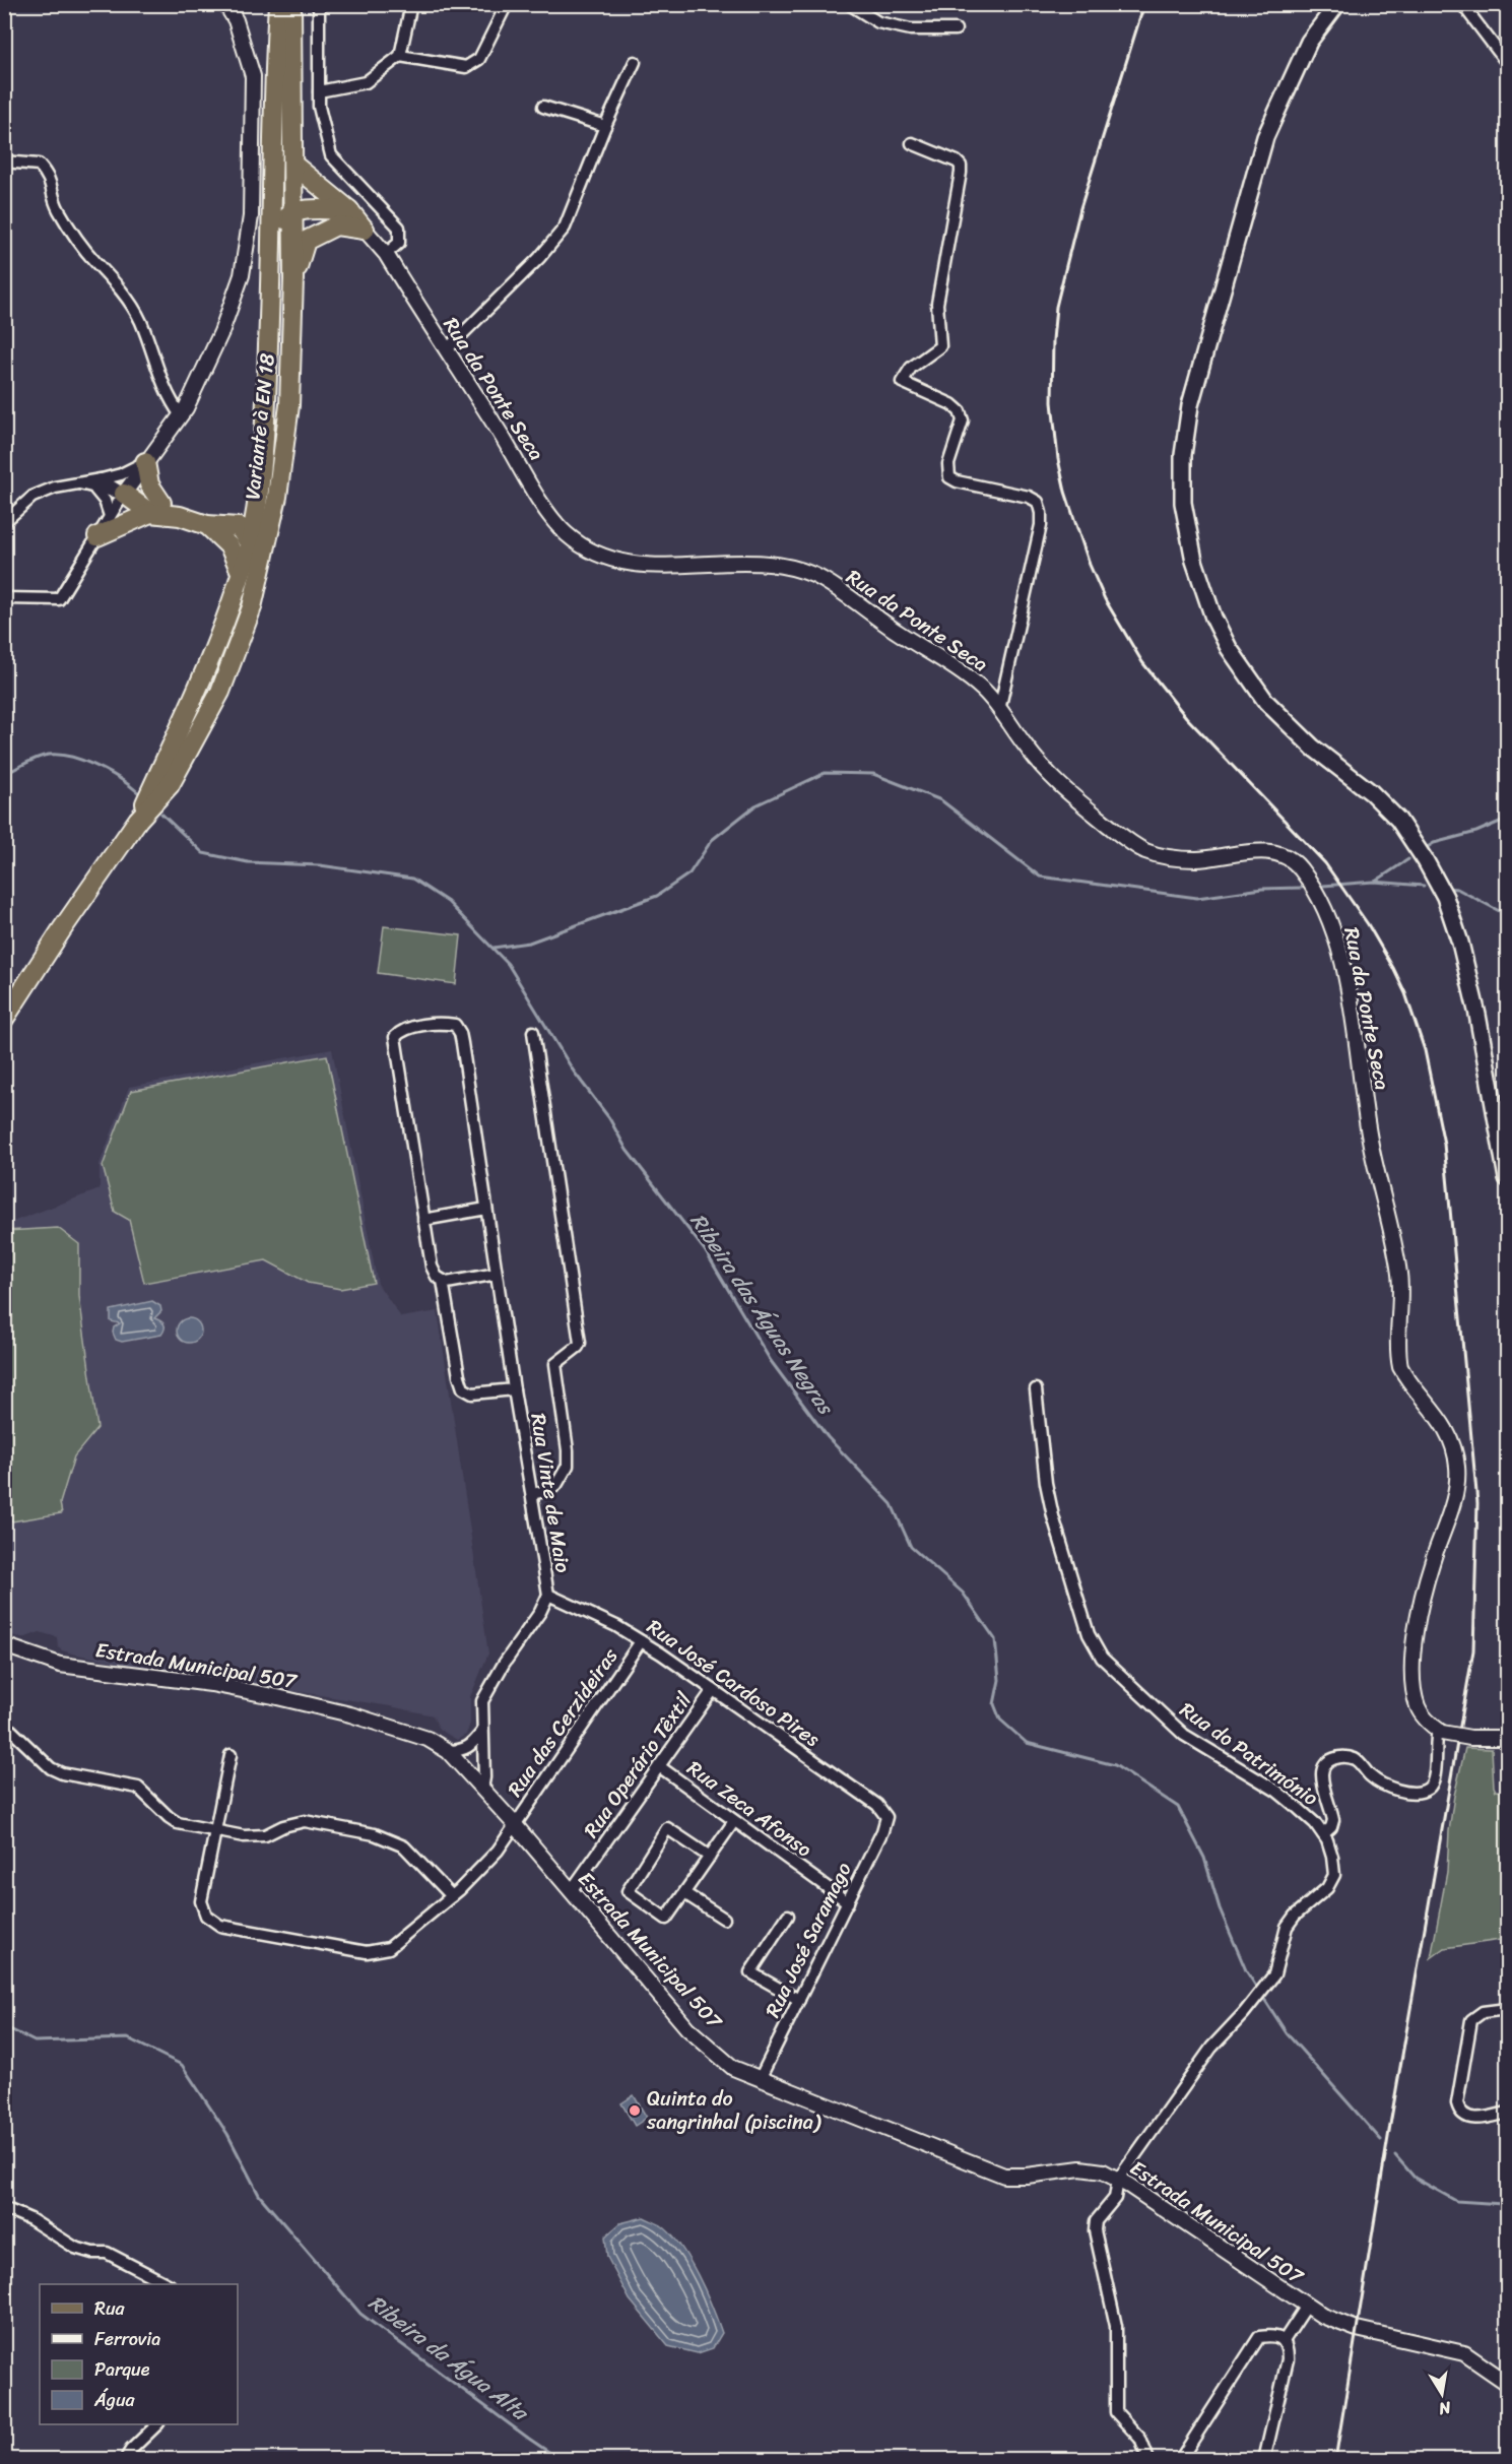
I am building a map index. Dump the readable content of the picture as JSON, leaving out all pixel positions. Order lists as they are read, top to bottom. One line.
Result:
{"streets":{"main road":["Variante à EN 18"],"street":["Rua da Ponte Seca","Rua Vinte de Maio","Estrada Municipal 507","Rua José Cardoso Pires","Rua das Cerzideiras","Rua do Património","Rua Operário Têxtil","Rua Zeca Afonso","Rua José Saramago"]},"crossings":[["Rua Vinte de Maio","Estrada Municipal 507"],["Rua Vinte de Maio","Rua José Cardoso Pires"],["Estrada Municipal 507","Rua das Cerzideiras"],["Estrada Municipal 507","Rua do Património"],["Estrada Municipal 507","Rua Operário Têxtil"],["Estrada Municipal 507","Rua José Saramago"],["Rua José Cardoso Pires","Rua das Cerzideiras"],["Rua José Cardoso Pires","Rua Operário Têxtil"],["Rua José Cardoso Pires","Rua José Saramago"],["Rua Operário Têxtil","Rua Zeca Afonso"],["Rua Zeca Afonso","Rua José Saramago"]],"water":["Ribeira das Águas Negras","Ribeira da Água Alta"],"places":["Quinta do sangrinhal (piscina)"],"legend":["Rua","Ferrovia","Parque","Água"],"north":"bottom"}
